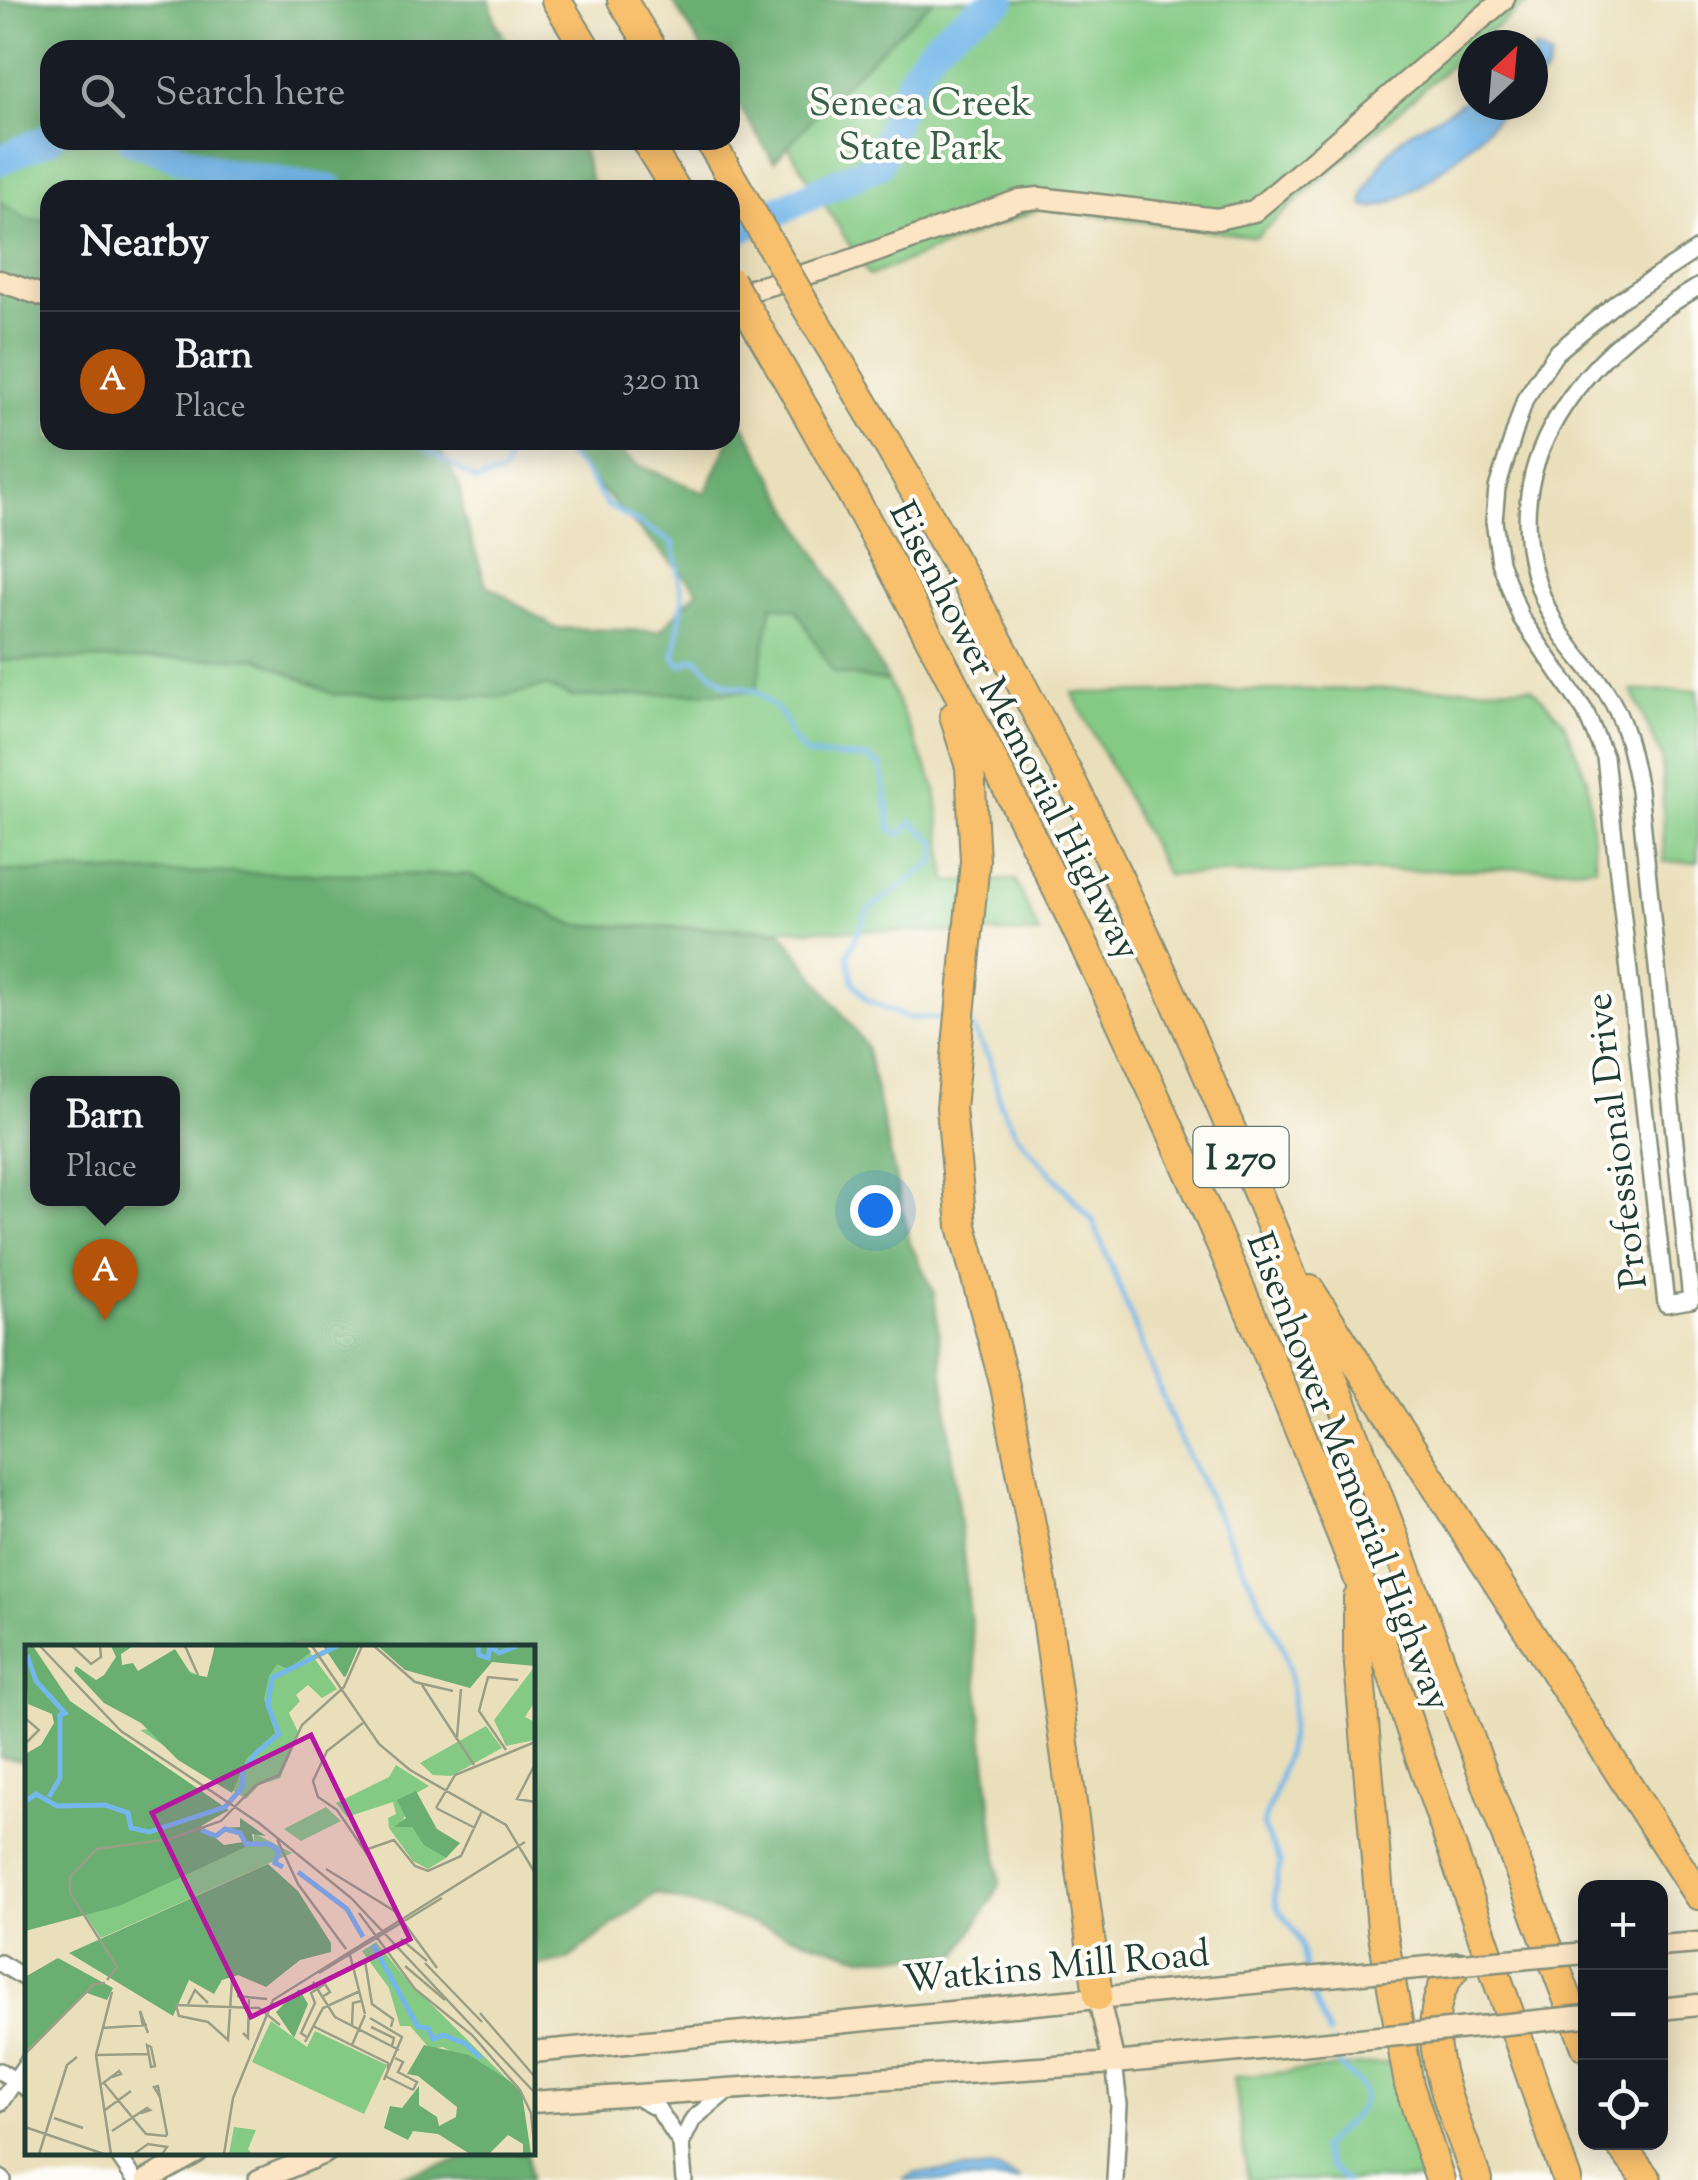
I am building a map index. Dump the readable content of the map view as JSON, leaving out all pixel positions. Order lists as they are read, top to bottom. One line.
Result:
{"streets":{"highway":["Eisenhower Memorial Highway","I 270"],"main road":["Watkins Mill Road"],"street":["Professional Drive"]},"parks":["Seneca Creek State Park"],"north":"top right","page":{"search":"Search here","heading":"Nearby","list":[{"mark":"A","name":"Barn","note":"Place","value":"320 m"}],"popup":["Barn","Place"],"pins":"A","map_buttons":["+","−"]}}
